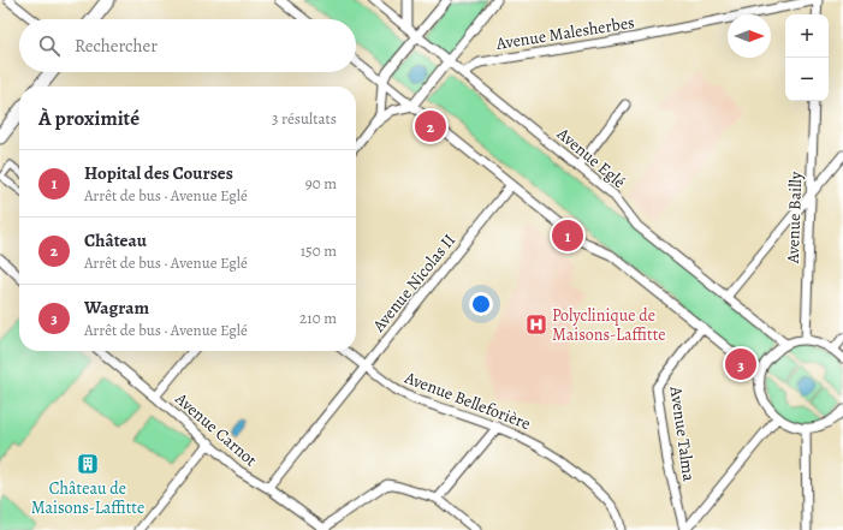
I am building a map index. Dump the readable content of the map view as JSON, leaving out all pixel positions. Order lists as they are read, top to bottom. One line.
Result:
{"streets":{"street":["Avenue Malesherbes","Avenue Eglé","Avenue Bailly","Avenue Nicolas II","Avenue Belleforière","Avenue Carnot","Avenue Talma"]},"crossings":[["Avenue Malesherbes","Avenue Eglé"],["Avenue Nicolas II","Avenue Belleforière"],["Avenue Nicolas II","Avenue Carnot"]],"places":{"hospital":["Polyclinique de Maisons-Laffitte"],"building":["Château de Maisons-Laffitte"]},"north":"right","page":{"map_buttons":["+","−"],"search":"Rechercher","heading":["À proximité","3 résultats"],"pins":["2","1","3"],"list":[{"mark":"1","name":"Hopital des Courses","note":"Arrêt de bus · Avenue Eglé","value":"90 m"},{"mark":"2","name":"Château","note":"Arrêt de bus · Avenue Eglé","value":"150 m"},{"mark":"3","name":"Wagram","note":"Arrêt de bus · Avenue Eglé","value":"210 m"}]}}
